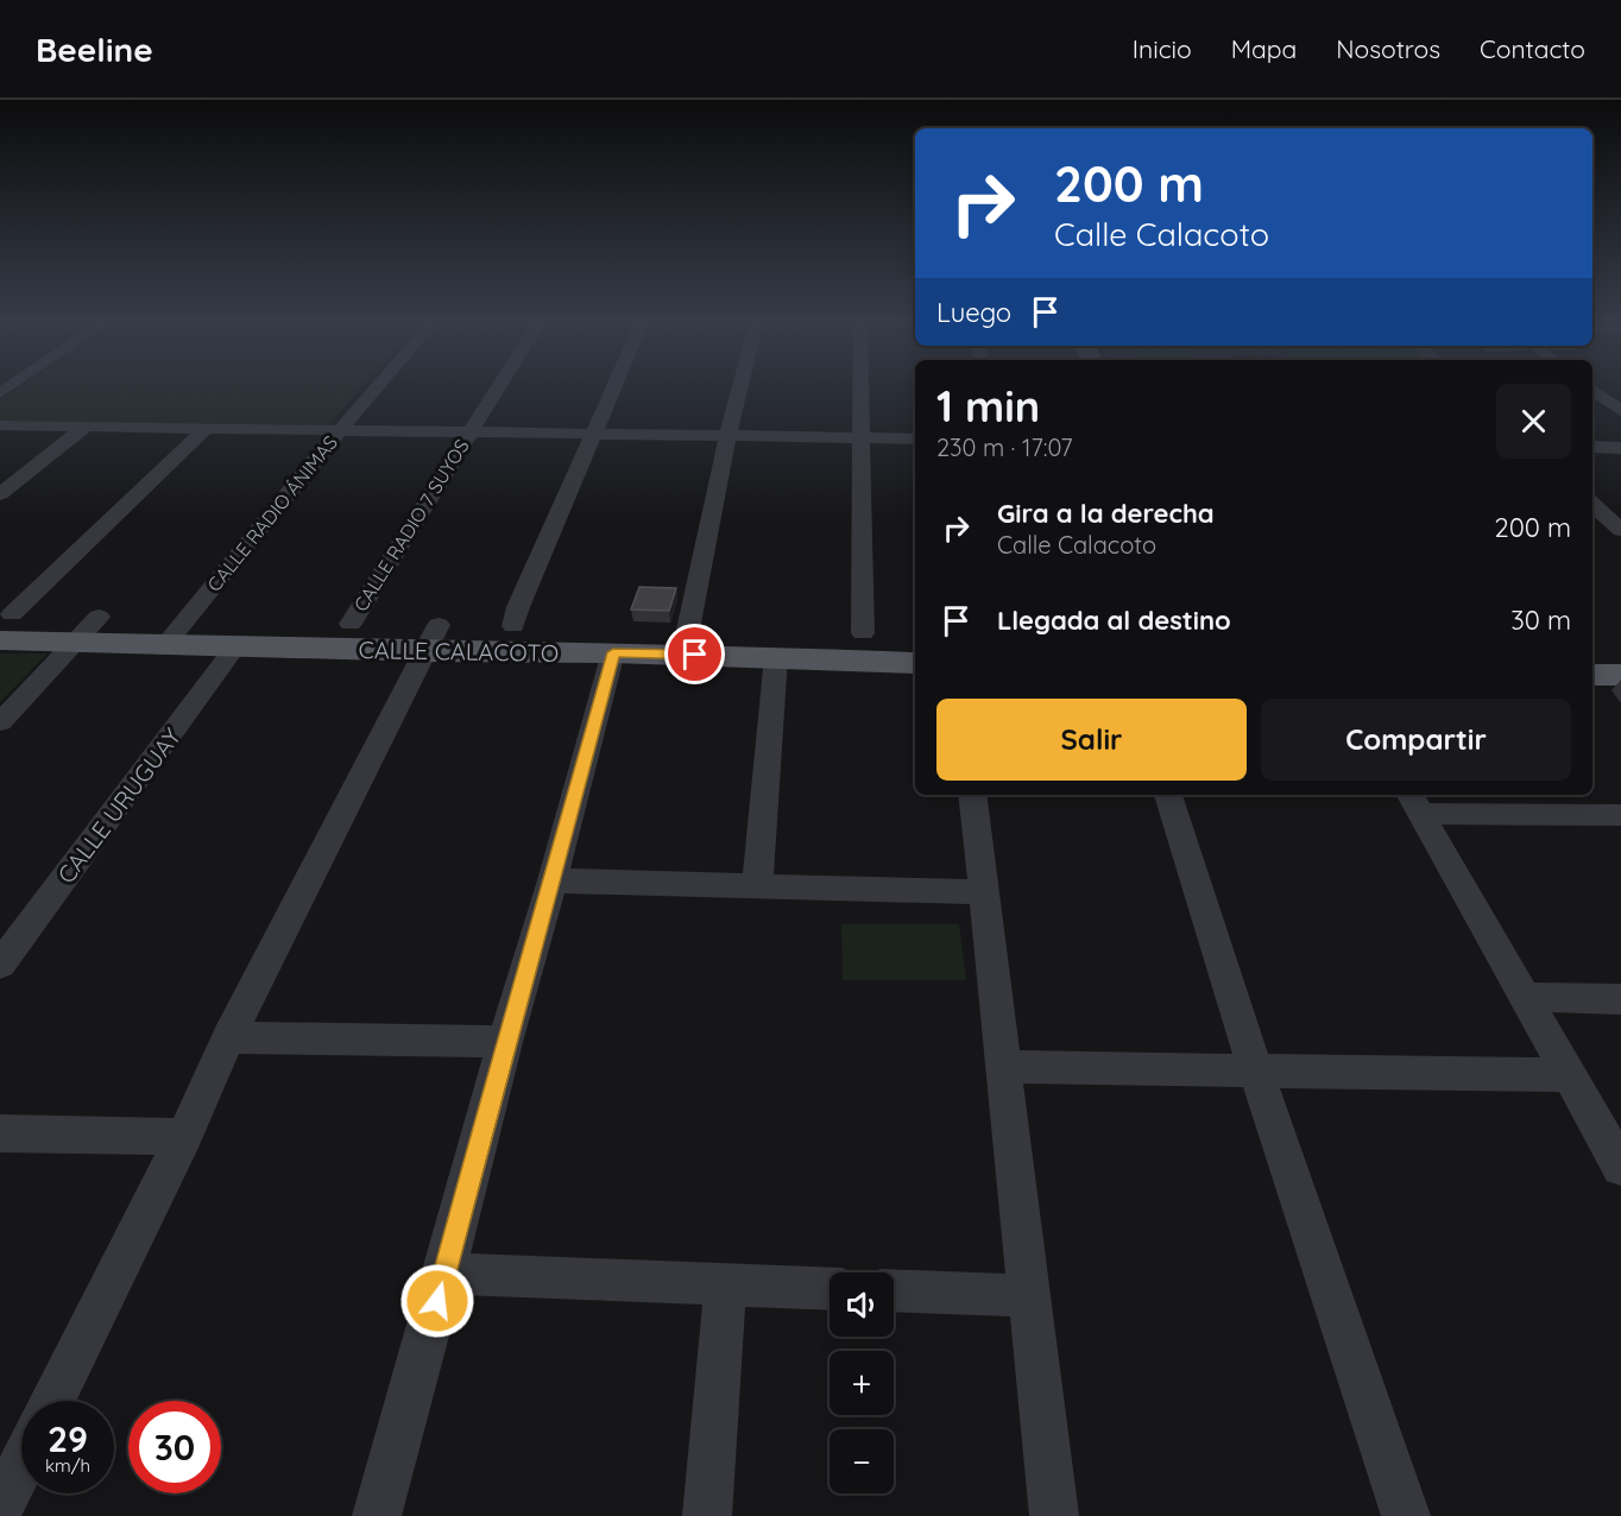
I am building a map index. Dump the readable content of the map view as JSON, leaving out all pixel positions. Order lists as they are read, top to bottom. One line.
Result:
{"streets":{"main road":["CALLE CALACOTO"],"street":["CALLE RADIO ÁNIMAS","CALLE RADIO 7 SUYOS","CALLE URUGUAY"]},"crossings":[["CALLE RADIO ÁNIMAS","CALLE CALACOTO"],["CALLE RADIO 7 SUYOS","CALLE CALACOTO"],["CALLE CALACOTO","CALLE URUGUAY"]],"page":{"header":"Beeline","nav":["Inicio","Mapa","Nosotros","Contacto"],"turn":["200 m","Calle Calacoto"],"then":"Luego","heading":["1 min","230 m · 17:07"],"list":[{"name":"Gira a la derecha","note":"Calle Calacoto","value":"200 m"},{"name":"Llegada al destino","value":"30 m"}],"buttons":["Salir","Compartir"],"map_buttons":["+","−"],"speed":"29 km/h","limit":"30"}}
